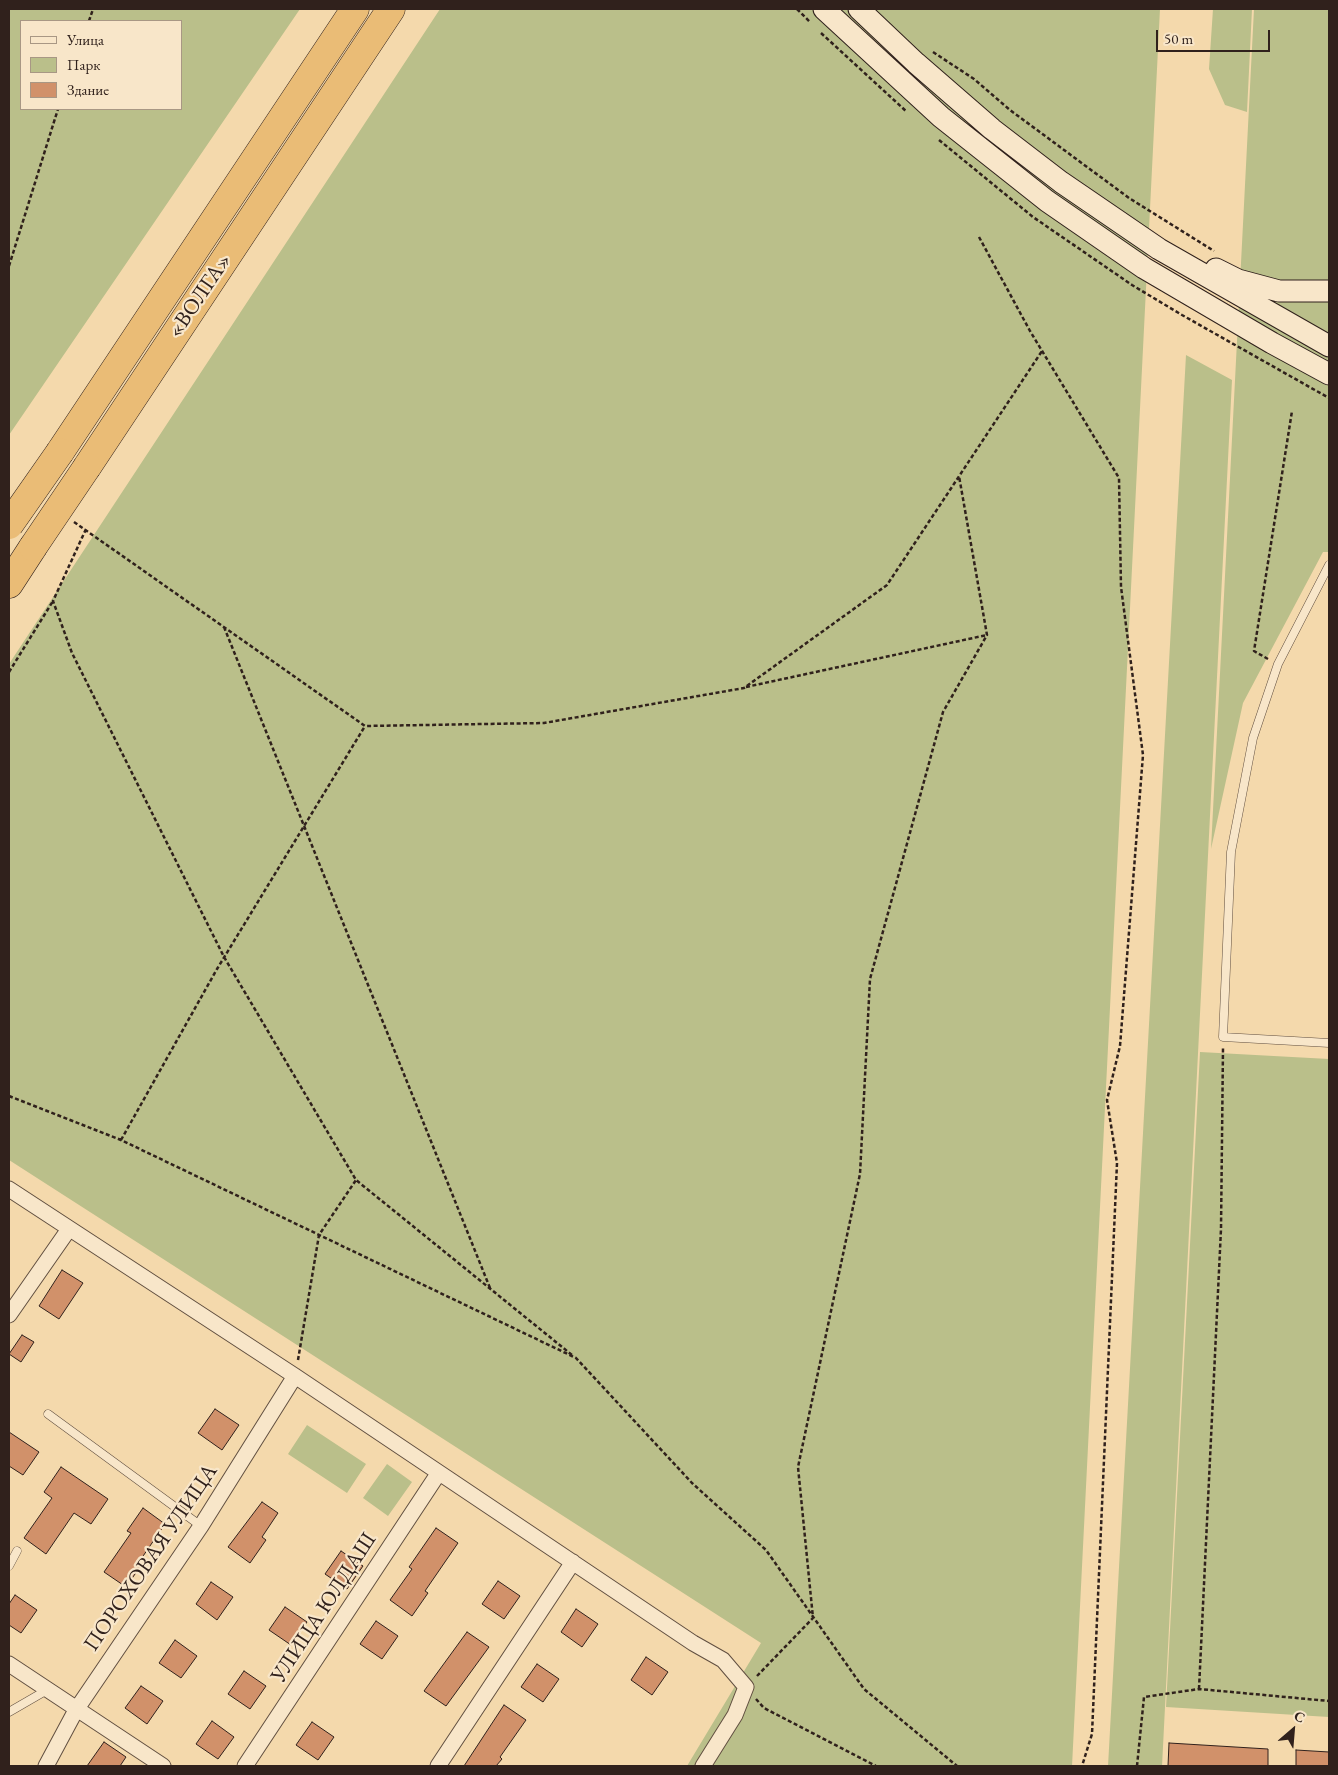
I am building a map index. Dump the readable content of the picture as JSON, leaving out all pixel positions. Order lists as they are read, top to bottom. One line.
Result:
{"streets":{"highway":["«ВОЛГА»"],"street":["ПОРОХОВАЯ УЛИЦА","УЛИЦА ЮЛДАШ"]},"legend":["Улица","Парк","Здание"],"scale_bar":"50 m","north":"top right"}
